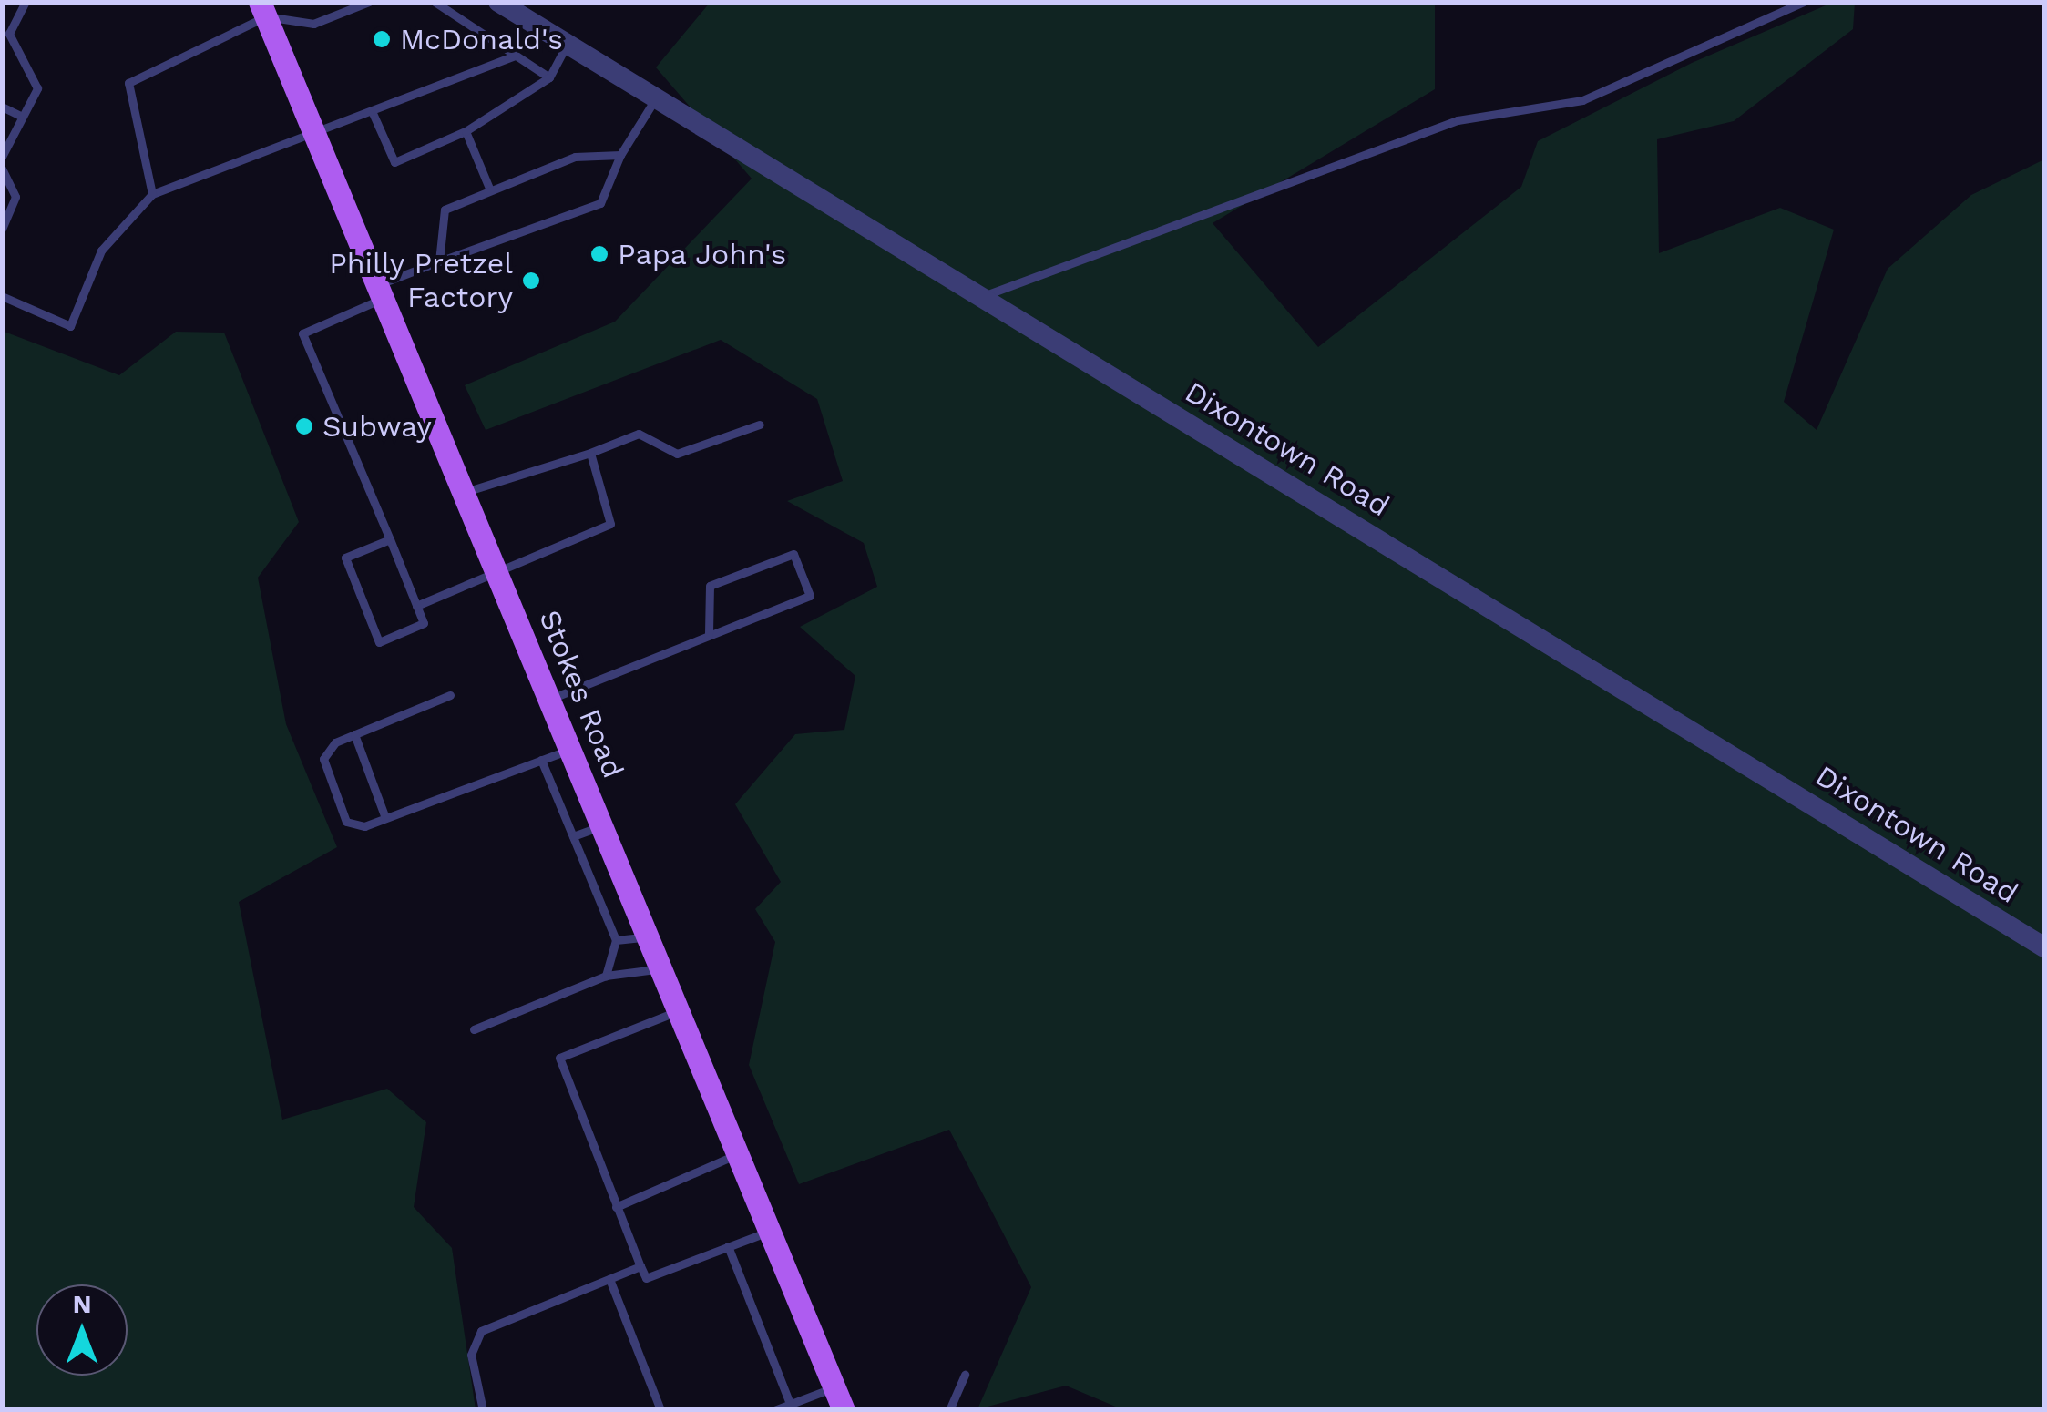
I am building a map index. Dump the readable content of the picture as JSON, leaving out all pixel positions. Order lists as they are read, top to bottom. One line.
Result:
{"streets":{"main road":["Stokes Road"],"street":["Dixontown Road"]},"places":["McDonald's","Papa John's","Philly Pretzel Factory","Subway"],"north":"top"}
